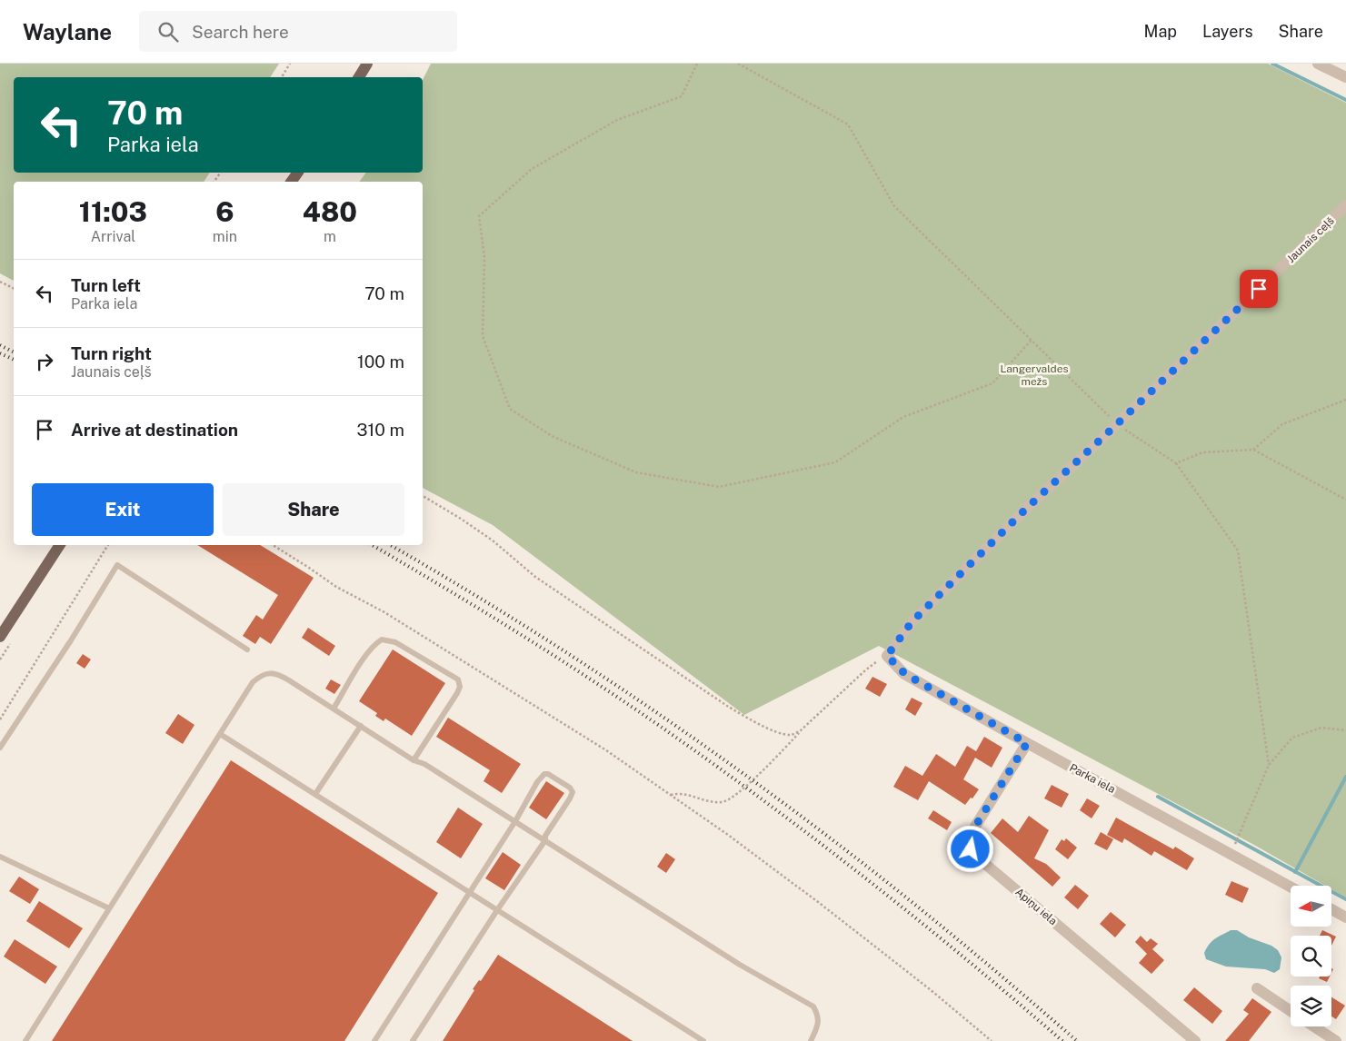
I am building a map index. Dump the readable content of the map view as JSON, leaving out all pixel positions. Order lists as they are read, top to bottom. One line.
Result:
{"streets":{"street":["Jaunais ceļš","Parka iela","Apiņu iela"]},"crossings":[["Jaunais ceļš","Parka iela"],["Parka iela","Apiņu iela"]],"parks":["Langervaldes mežs"],"north":"left","page":{"header":"Waylane","search":"Search here","nav":["Map","Layers","Share"],"turn":["70 m","Parka iela"],"eta":["11:03","Arrival","6","min","480","m"],"list":[{"name":"Turn left","note":"Parka iela","value":"70 m"},{"name":"Turn right","note":"Jaunais ceļš","value":"100 m"},{"name":"Arrive at destination","value":"310 m"}],"buttons":["Exit","Share"]}}
